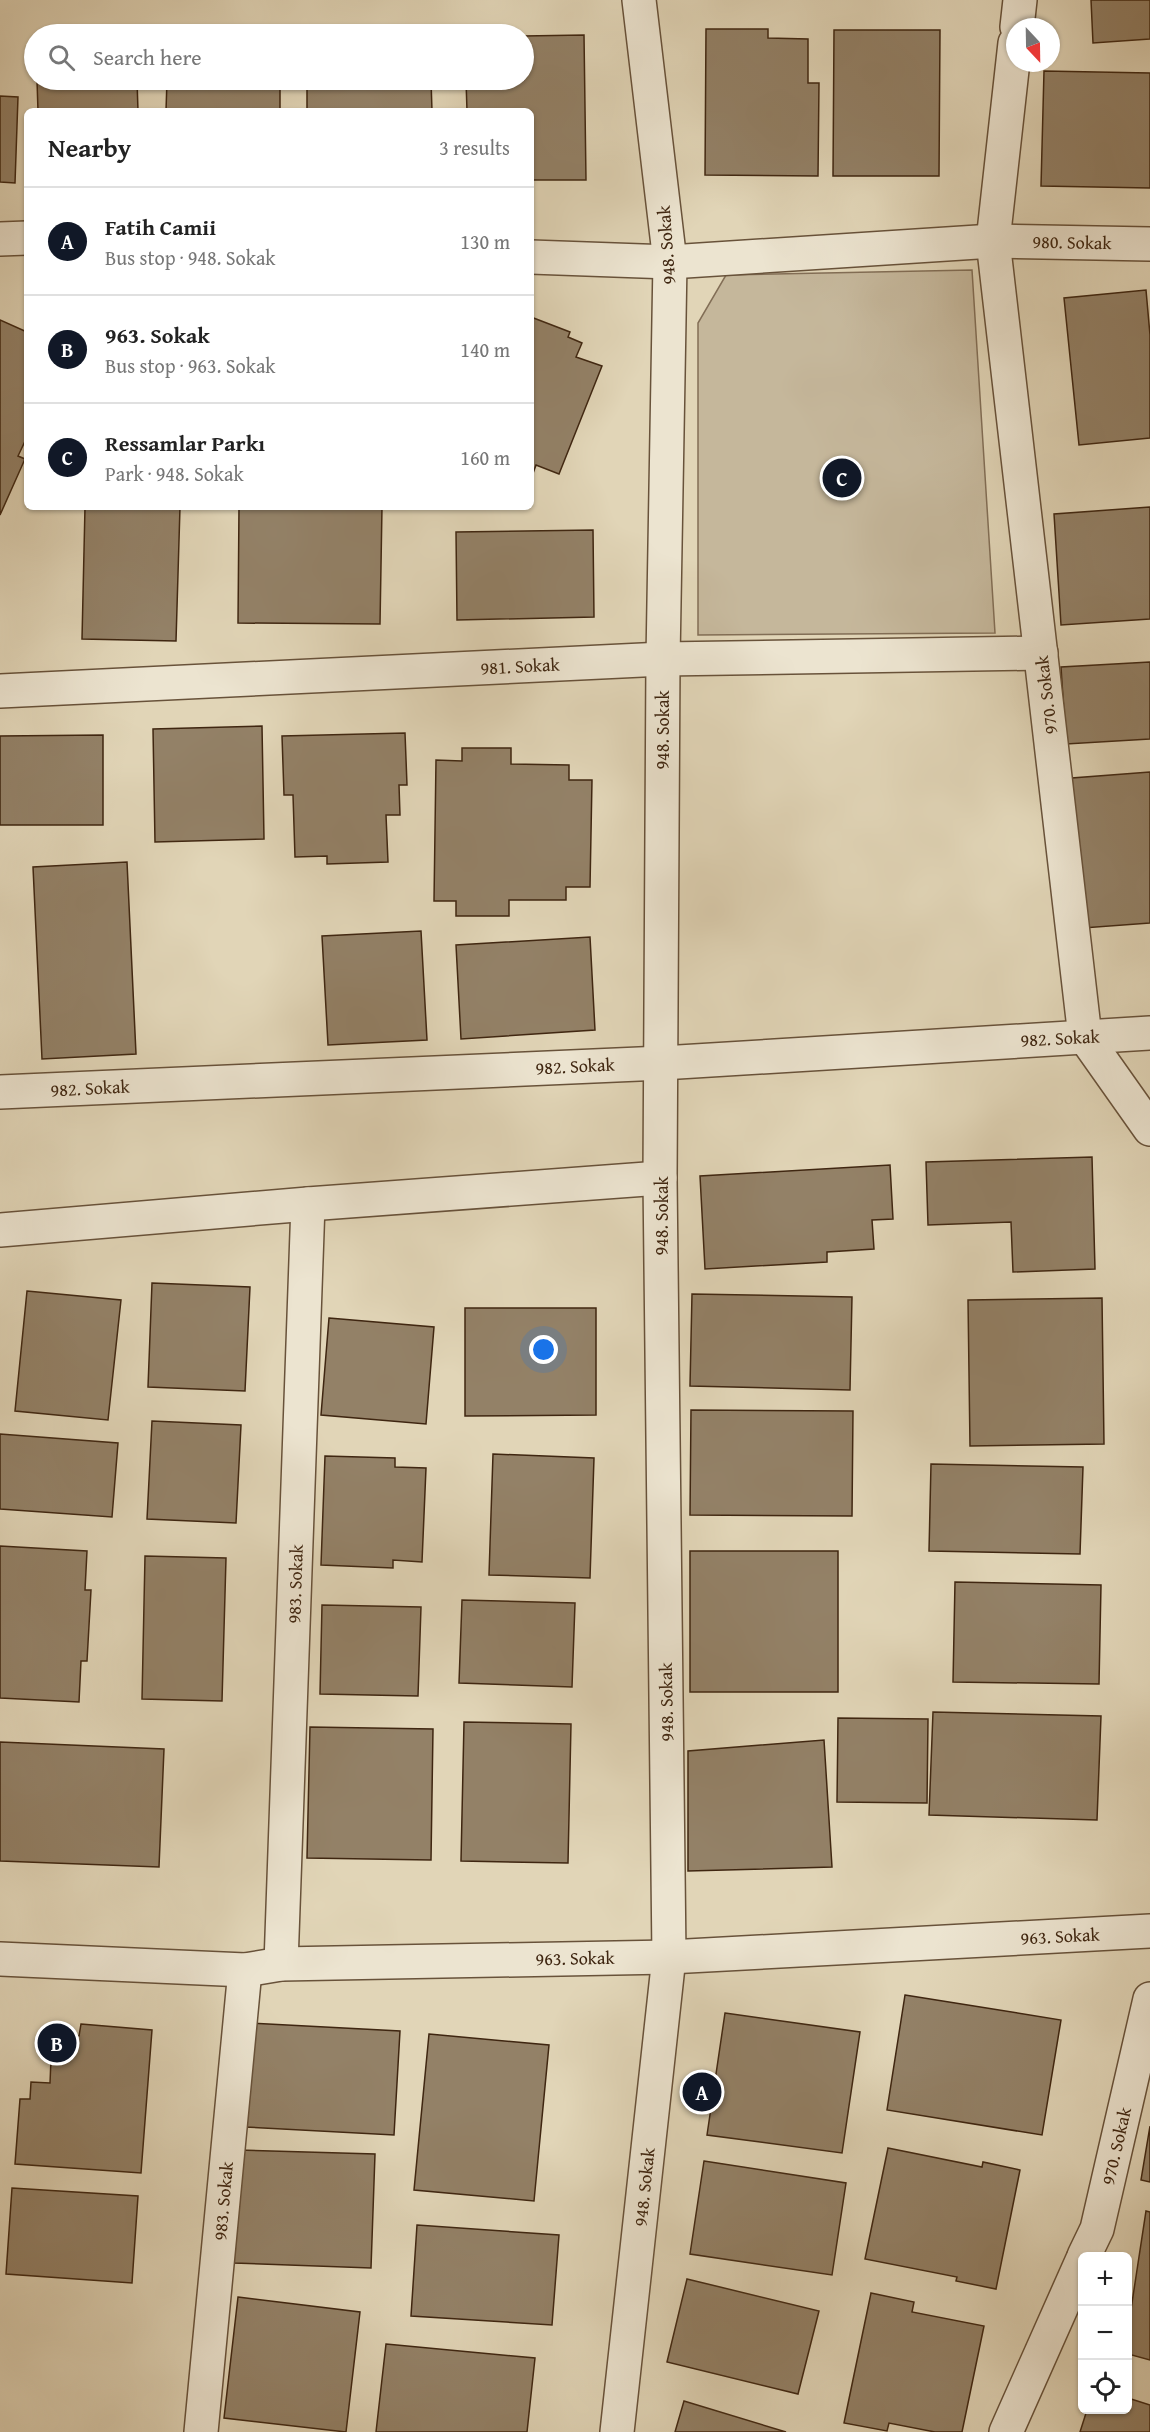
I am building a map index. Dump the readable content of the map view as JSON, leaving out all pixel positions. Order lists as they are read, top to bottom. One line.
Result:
{"streets":{"street":["980. Sokak","948. Sokak","981. Sokak","970. Sokak","982. Sokak","983. Sokak","963. Sokak"]},"crossings":[["980. Sokak","948. Sokak"],["980. Sokak","970. Sokak"],["948. Sokak","981. Sokak"],["948. Sokak","982. Sokak"],["948. Sokak","963. Sokak"],["981. Sokak","970. Sokak"],["970. Sokak","982. Sokak"],["983. Sokak","963. Sokak"]],"north":"bottom","page":{"search":"Search here","heading":["Nearby","3 results"],"list":[{"mark":"A","name":"Fatih Camii","note":"Bus stop · 948. Sokak","value":"130 m"},{"mark":"B","name":"963. Sokak","note":"Bus stop · 963. Sokak","value":"140 m"},{"mark":"C","name":"Ressamlar Parkı","note":"Park · 948. Sokak","value":"160 m"}],"pins":["C","B","A"],"map_buttons":["+","−"]}}
